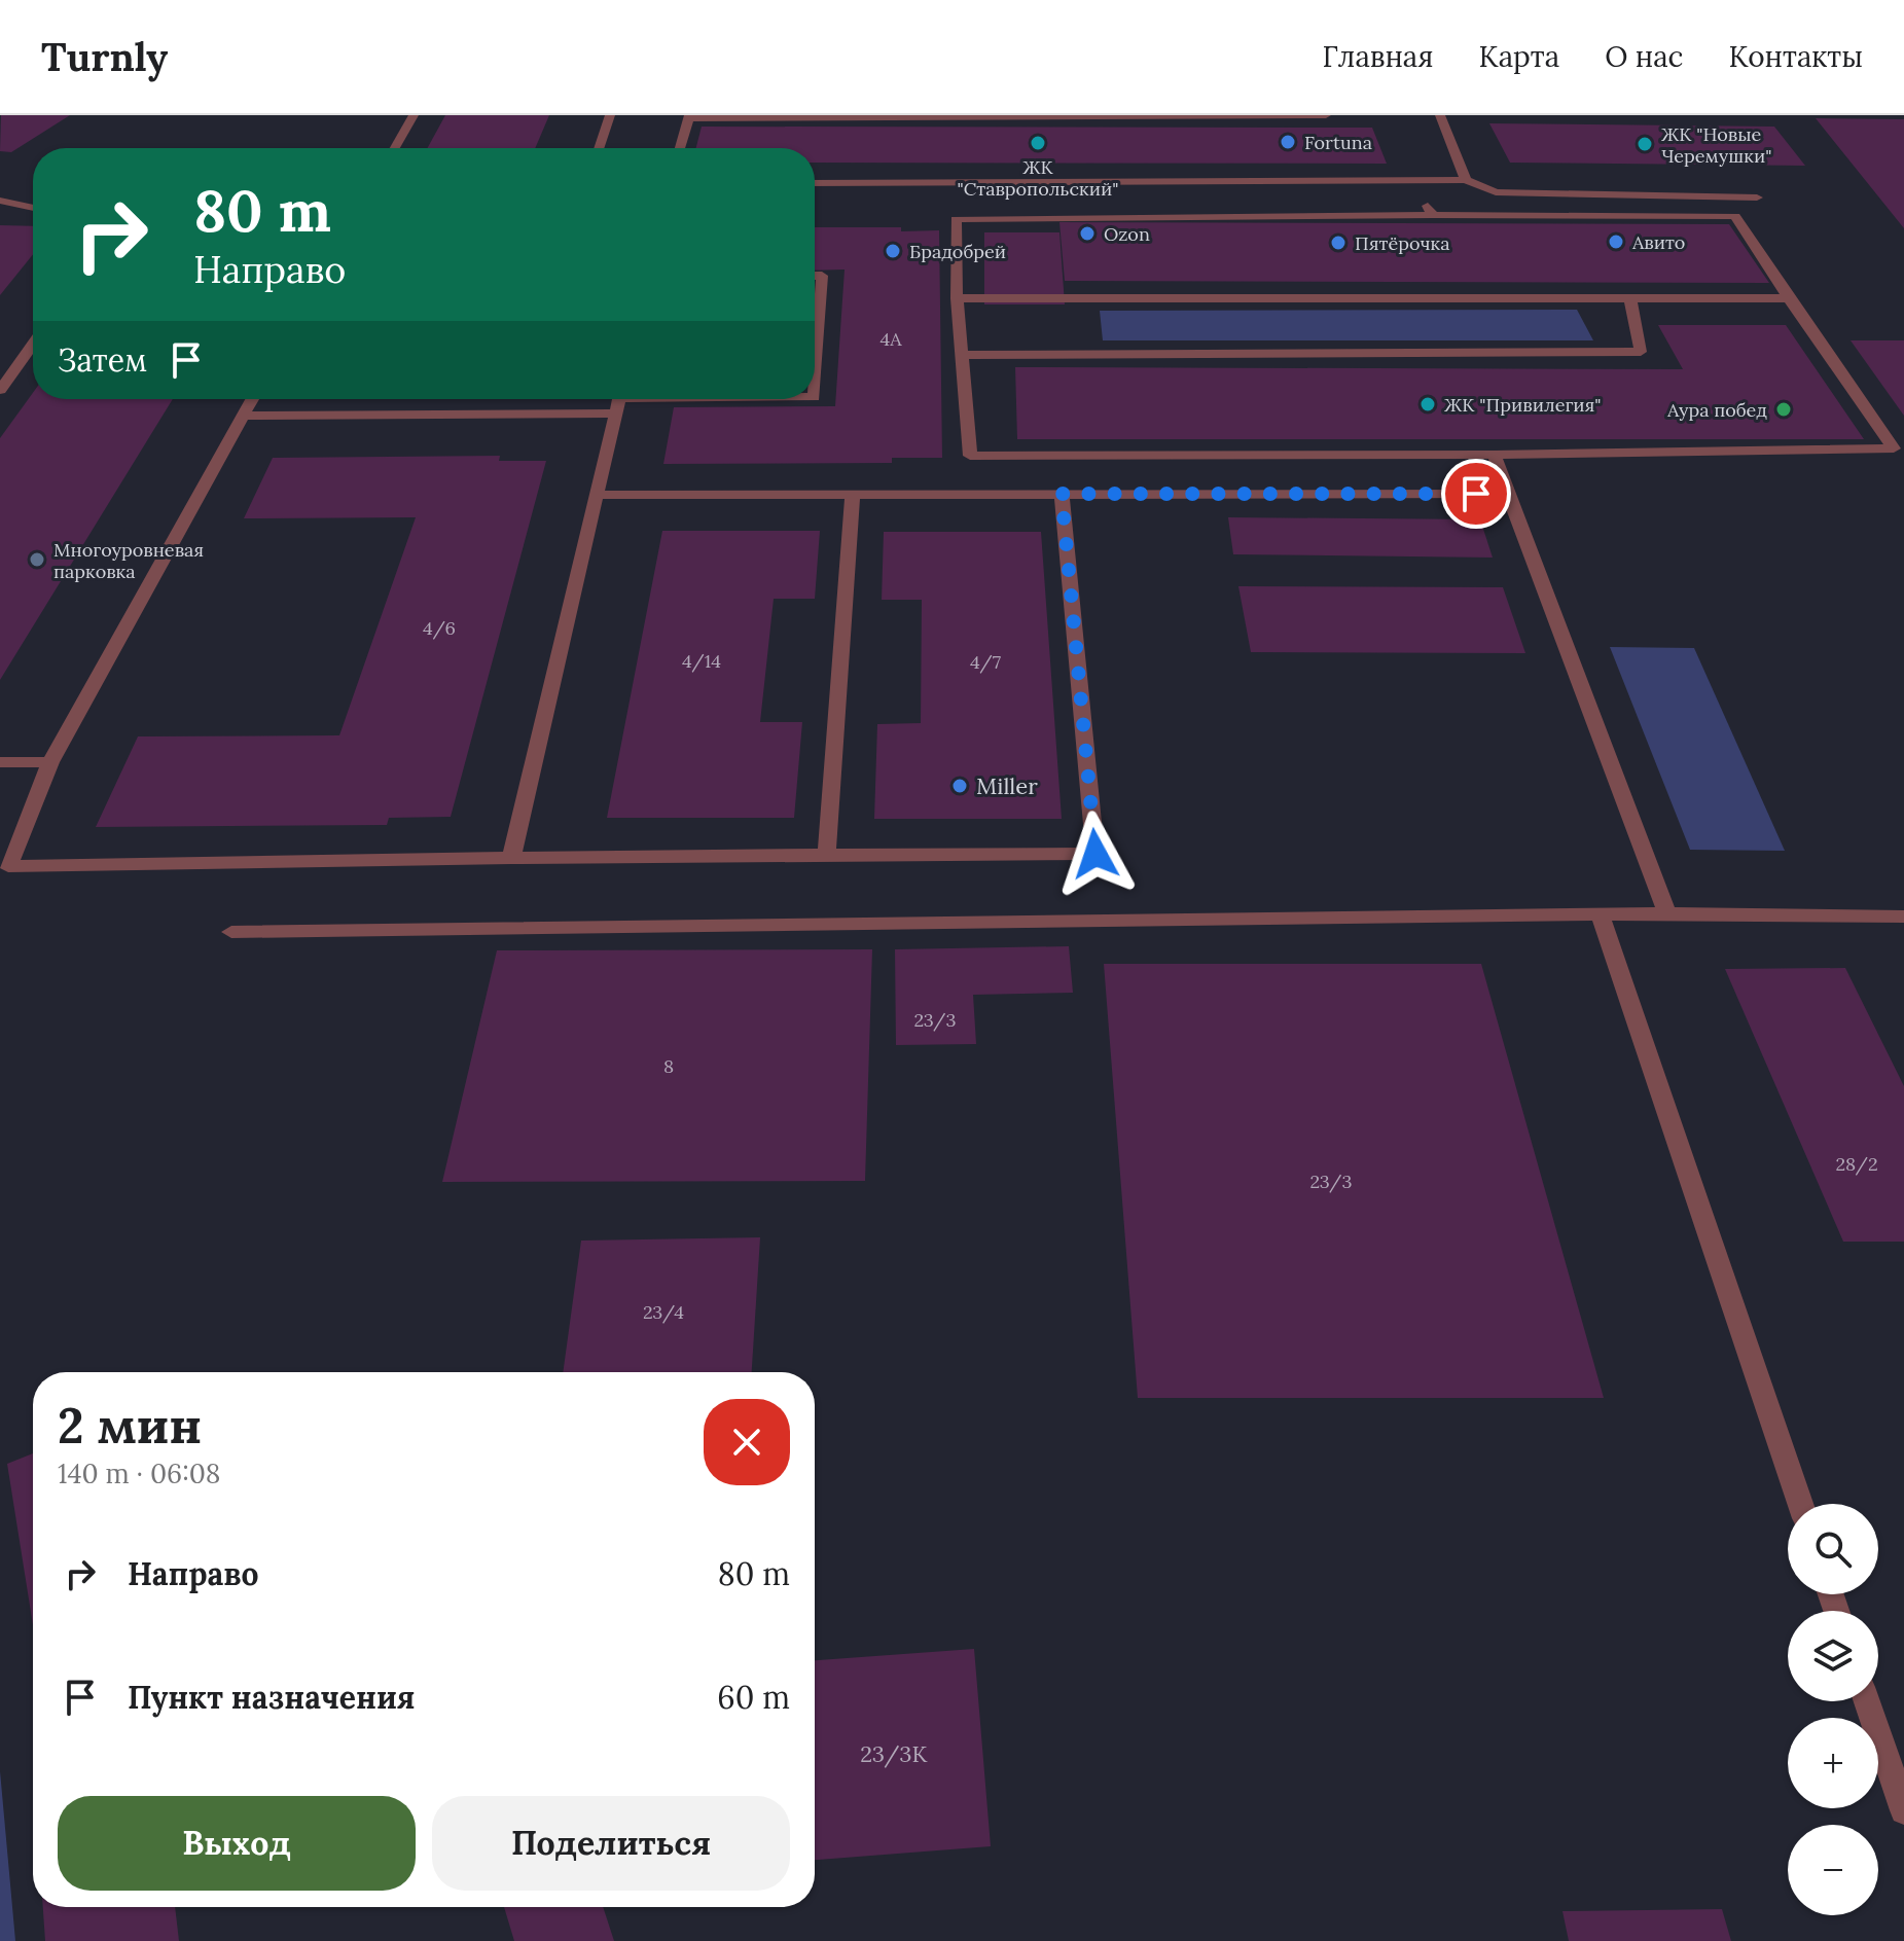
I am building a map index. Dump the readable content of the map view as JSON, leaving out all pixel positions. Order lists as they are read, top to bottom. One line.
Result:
{"places":["Fortuna","ЖК \"Ставропольский\"","ЖК \"Новые Черемушки\"","Ozon","Авито","Пятёрочка","Брадобрей","ЖК \"Привилегия\"","Аура побед","Многоуровневая парковка","Miller"],"house_numbers":["4А","4/6","4/14","4/7","23/3","8","28/2","23/3","23/4","23/3К"],"page":{"header":"Turnly","nav":["Главная","Карта","О нас","Контакты"],"turn":["80 m","Направо"],"then":"Затем","heading":["2 мин","140 m · 06:08"],"map_buttons":["+","−"],"list":[{"name":"Направо","value":"80 m"},{"name":"Пункт назначения","value":"60 m"}],"buttons":["Выход","Поделиться"]}}
